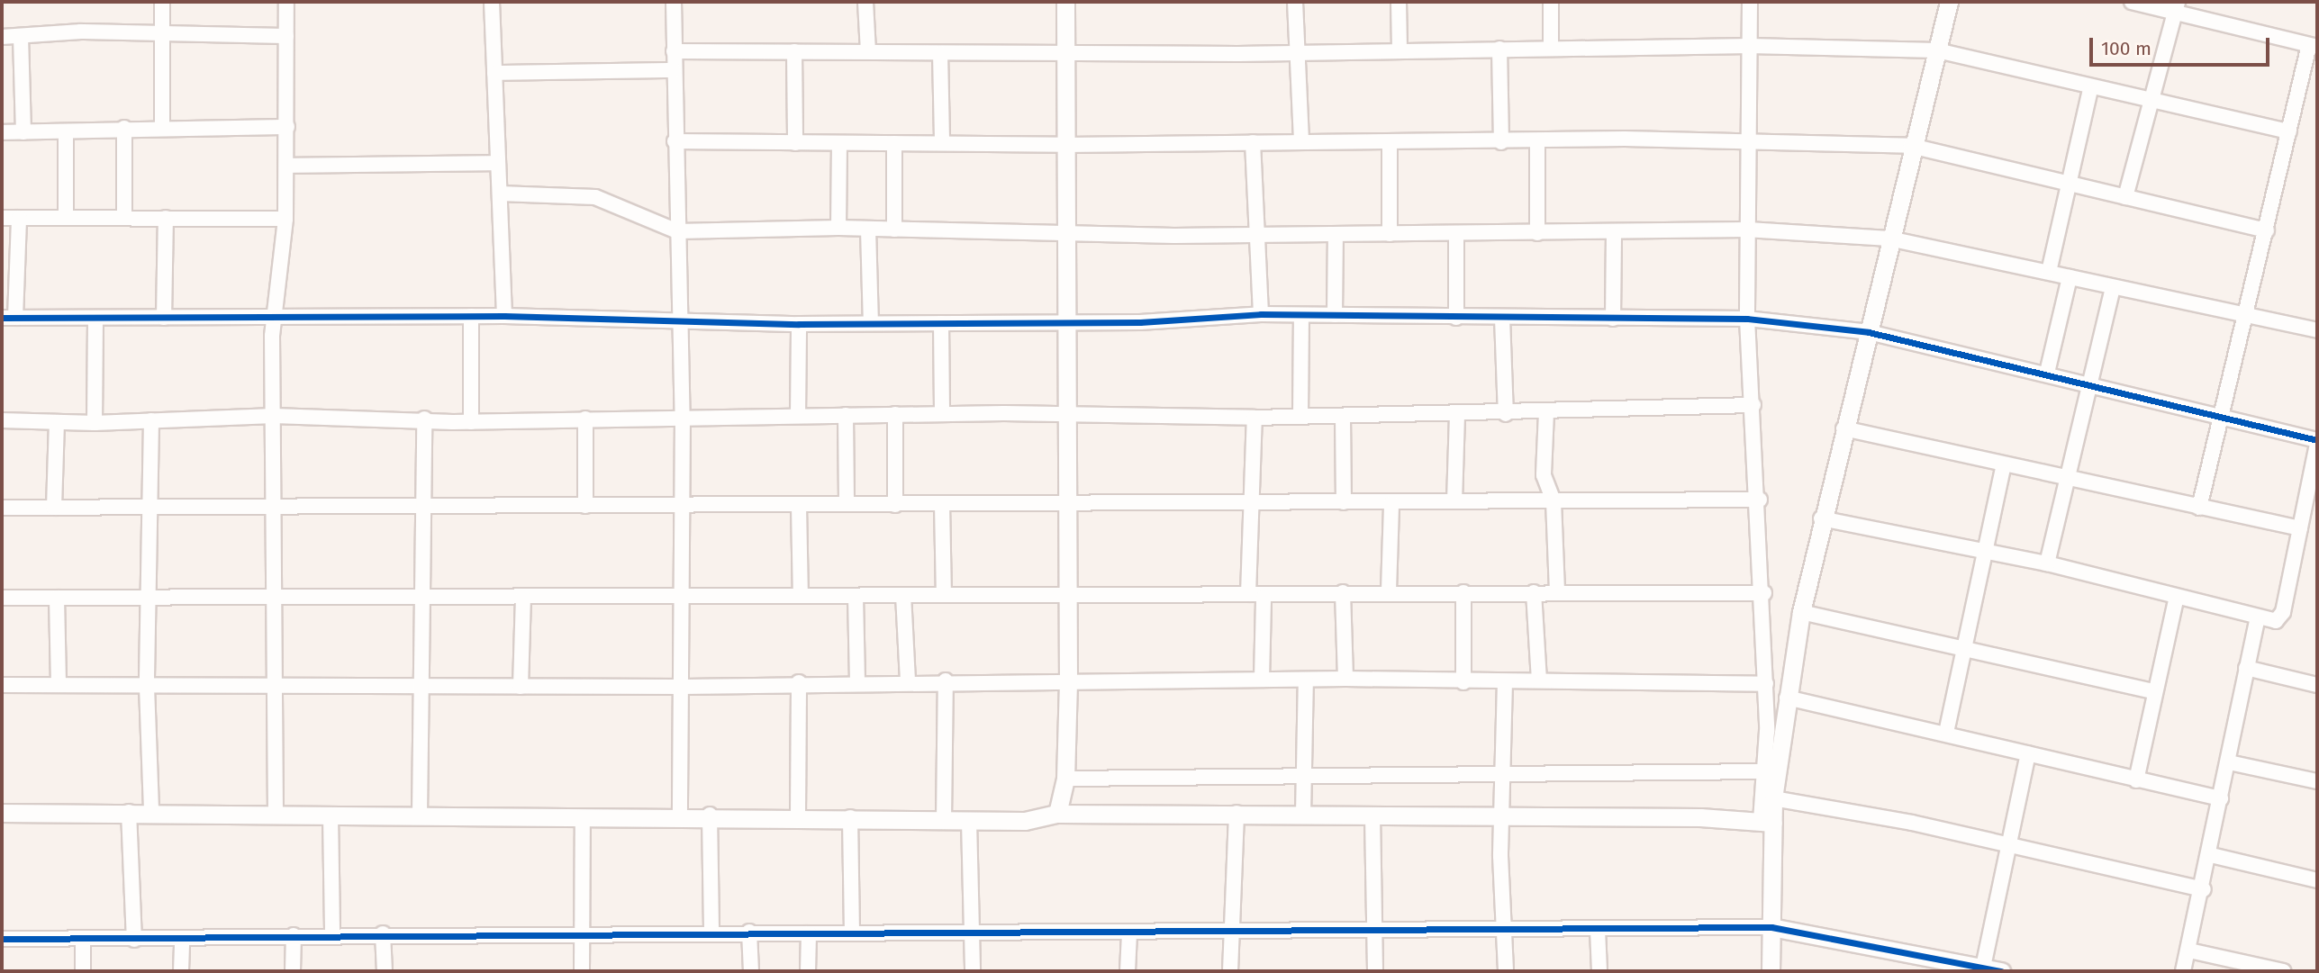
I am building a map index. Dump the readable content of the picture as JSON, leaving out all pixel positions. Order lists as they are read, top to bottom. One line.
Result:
{"scale_bar":"100 m"}
